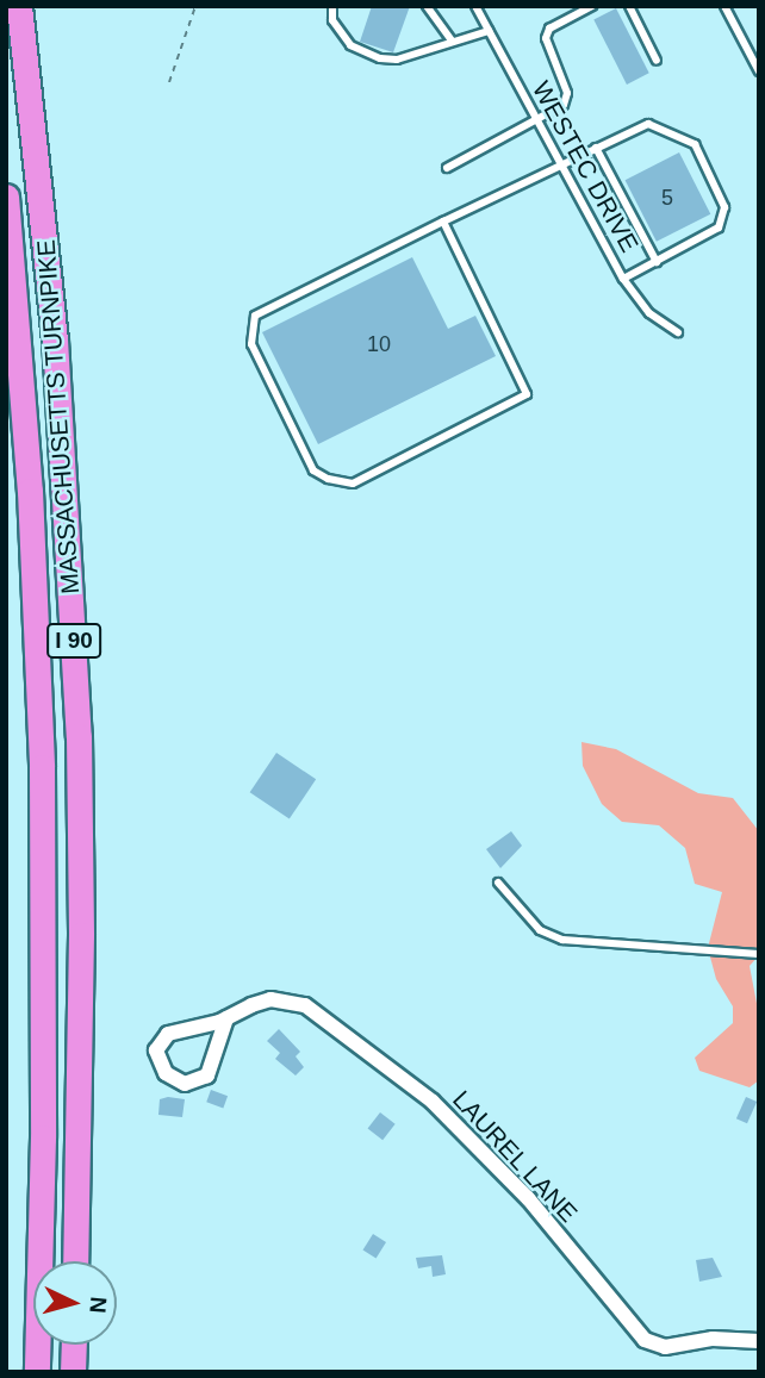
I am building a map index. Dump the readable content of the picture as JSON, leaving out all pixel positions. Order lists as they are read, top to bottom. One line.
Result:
{"streets":{"highway":["MASSACHUSETTS TURNPIKE","I 90"],"street":["LAUREL LANE"],"lane":["WESTEC DRIVE"]},"house_numbers":["5","10"],"north":"right"}
